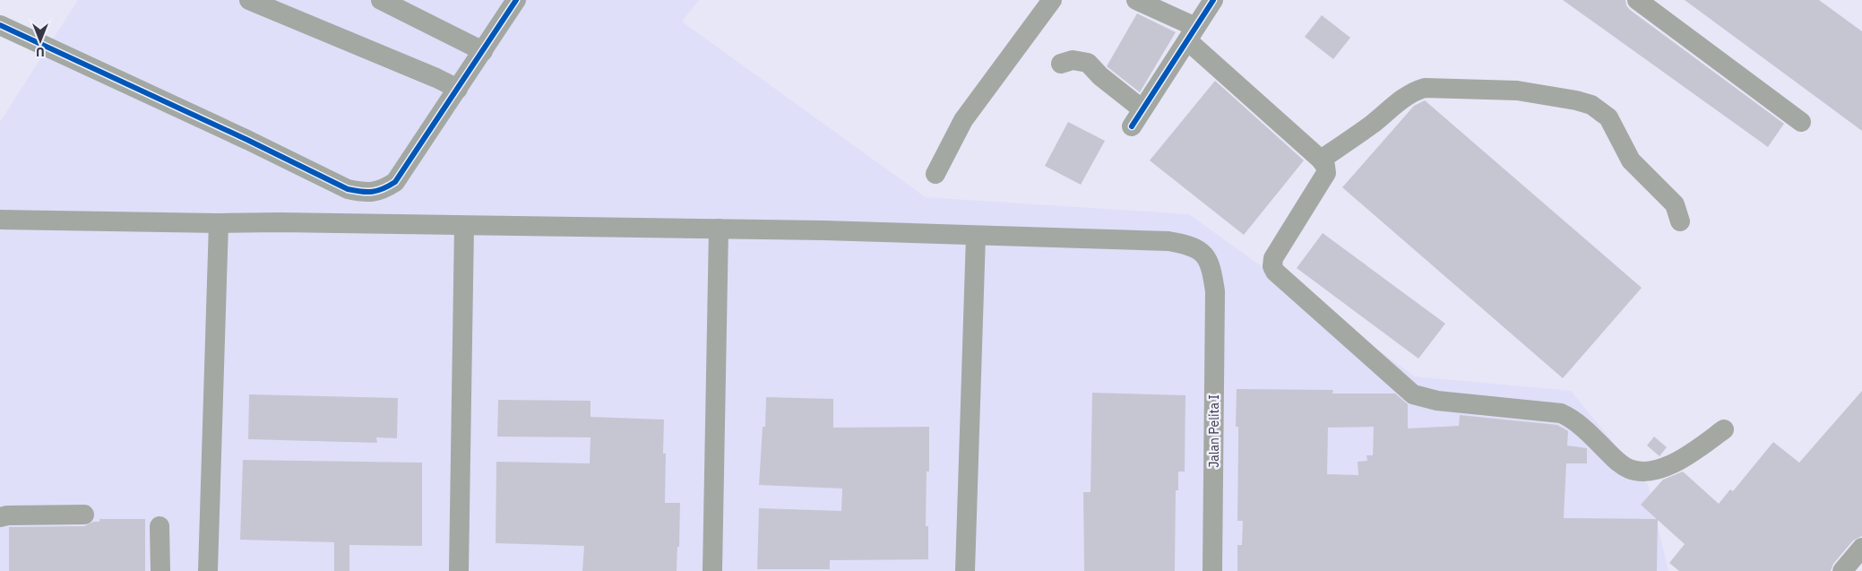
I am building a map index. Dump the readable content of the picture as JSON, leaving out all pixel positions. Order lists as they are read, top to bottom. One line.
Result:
{"streets":{"street":["Jalan Pelita I"]},"north":"bottom"}
